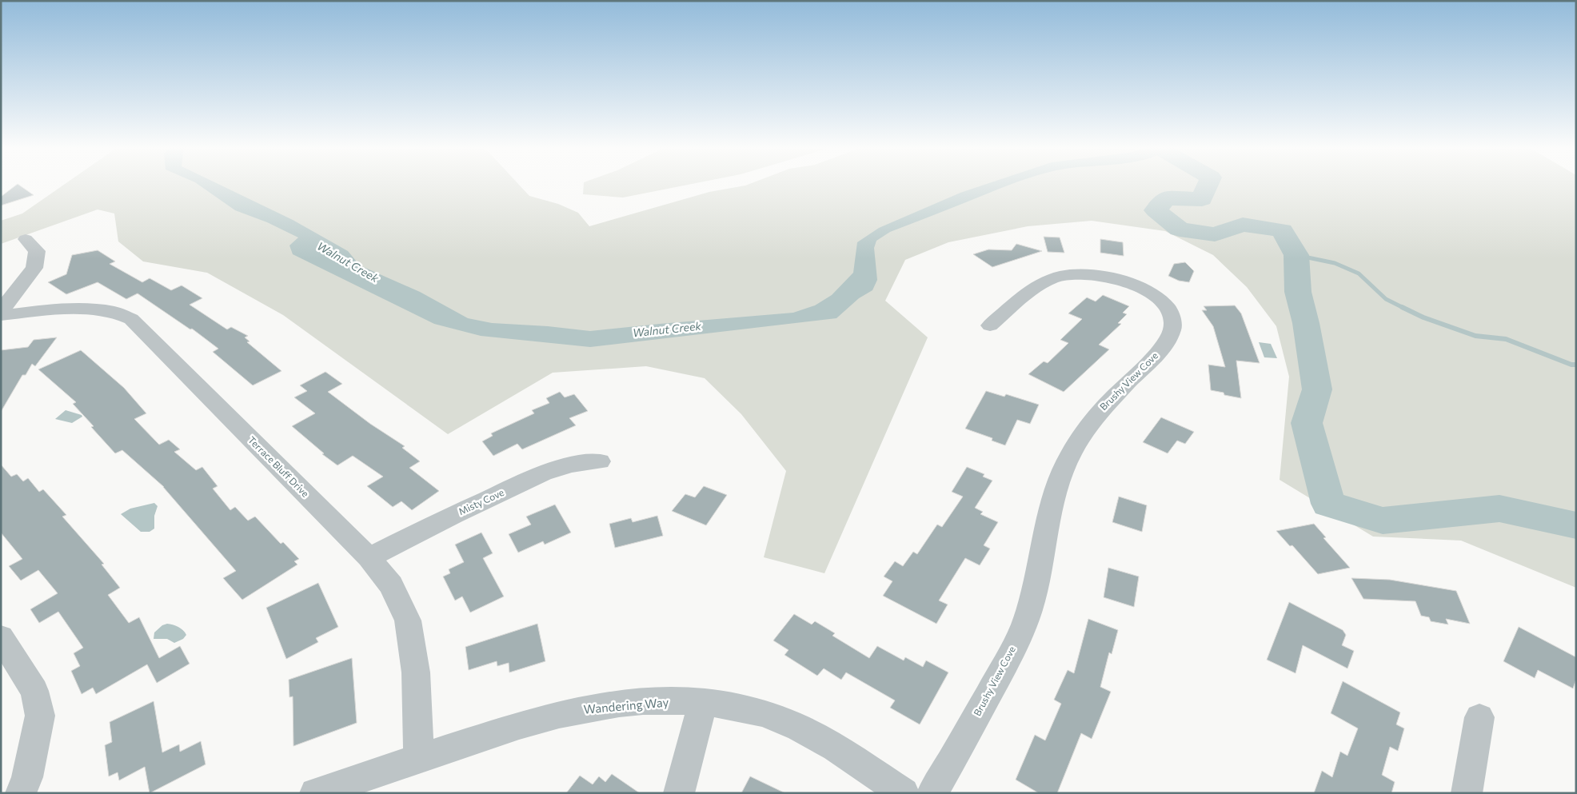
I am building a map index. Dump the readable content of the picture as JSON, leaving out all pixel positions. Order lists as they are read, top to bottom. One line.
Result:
{"streets":{"street":["Brushy View Cove","Terrace Bluff Drive","Misty Cove","Wandering Way"]},"crossings":[["Terrace Bluff Drive","Misty Cove"],["Terrace Bluff Drive","Wandering Way"]],"water":["Walnut Creek"]}
